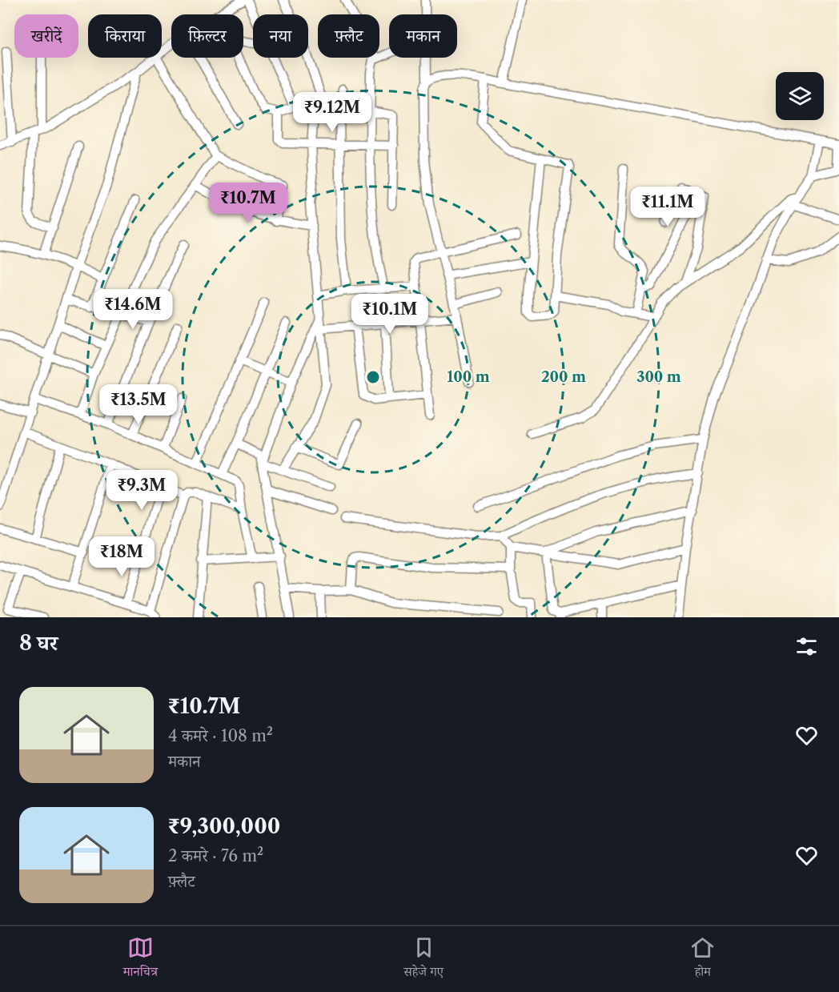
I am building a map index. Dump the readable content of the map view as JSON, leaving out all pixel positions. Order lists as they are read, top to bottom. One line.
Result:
{"page":{"chip":["खरीदें","किराया","फ़िल्टर","नया","फ़्लैट","मकान"],"price":["₹9.12M","₹10.7M","₹11.1M","₹14.6M","₹10.1M","₹13.5M","₹9.3M","₹18M"],"heading":"8 घर","list":[{"name":"₹10.7M","note":"4 कमरे · 108 m² · मकान"},{"name":"₹9,300,000","note":"2 कमरे · 76 m² · फ़्लैट"}],"tabs":["मानचित्र","सहेजे गए","होम"]},"rings":["100 m","200 m","300 m"]}
